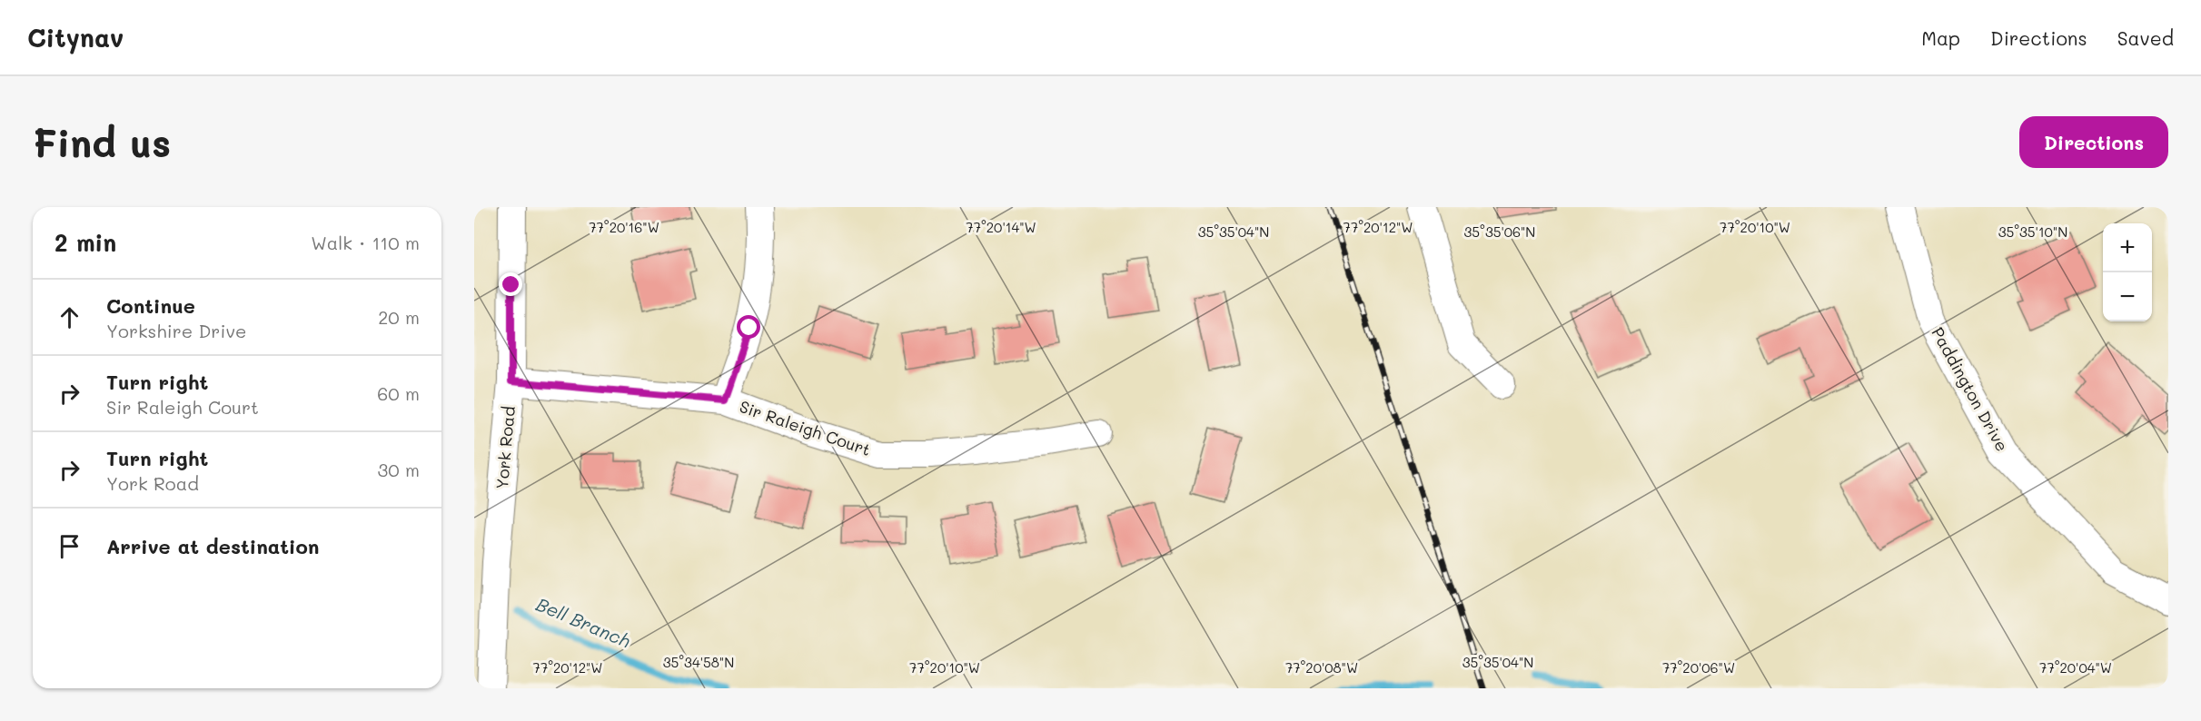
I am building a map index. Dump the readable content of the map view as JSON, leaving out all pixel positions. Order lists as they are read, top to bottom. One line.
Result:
{"streets":{"street":["Paddington Drive","Sir Raleigh Court","York Road"]},"crossings":[["Sir Raleigh Court","York Road"]],"water":["Bell Branch"],"page":{"header":"Citynav","nav":["Map","Directions","Saved"],"buttons":"Directions","title":"Find us","heading":["2 min","Walk · 110 m"],"map_buttons":["+","−"],"list":[["Continue","Yorkshire Drive","20 m"],["Turn right","Sir Raleigh Court","60 m"],["Turn right","York Road","30 m"],"Arrive at destination"]},"coordinates":["77°20'16\"W","77°20'14\"W","77°20'12\"W","77°20'10\"W","35°35'04\"N","35°35'06\"N","35°35'10\"N","35°34'58\"N","77°20'08\"W","77°20'06\"W","77°20'04\"W"]}
